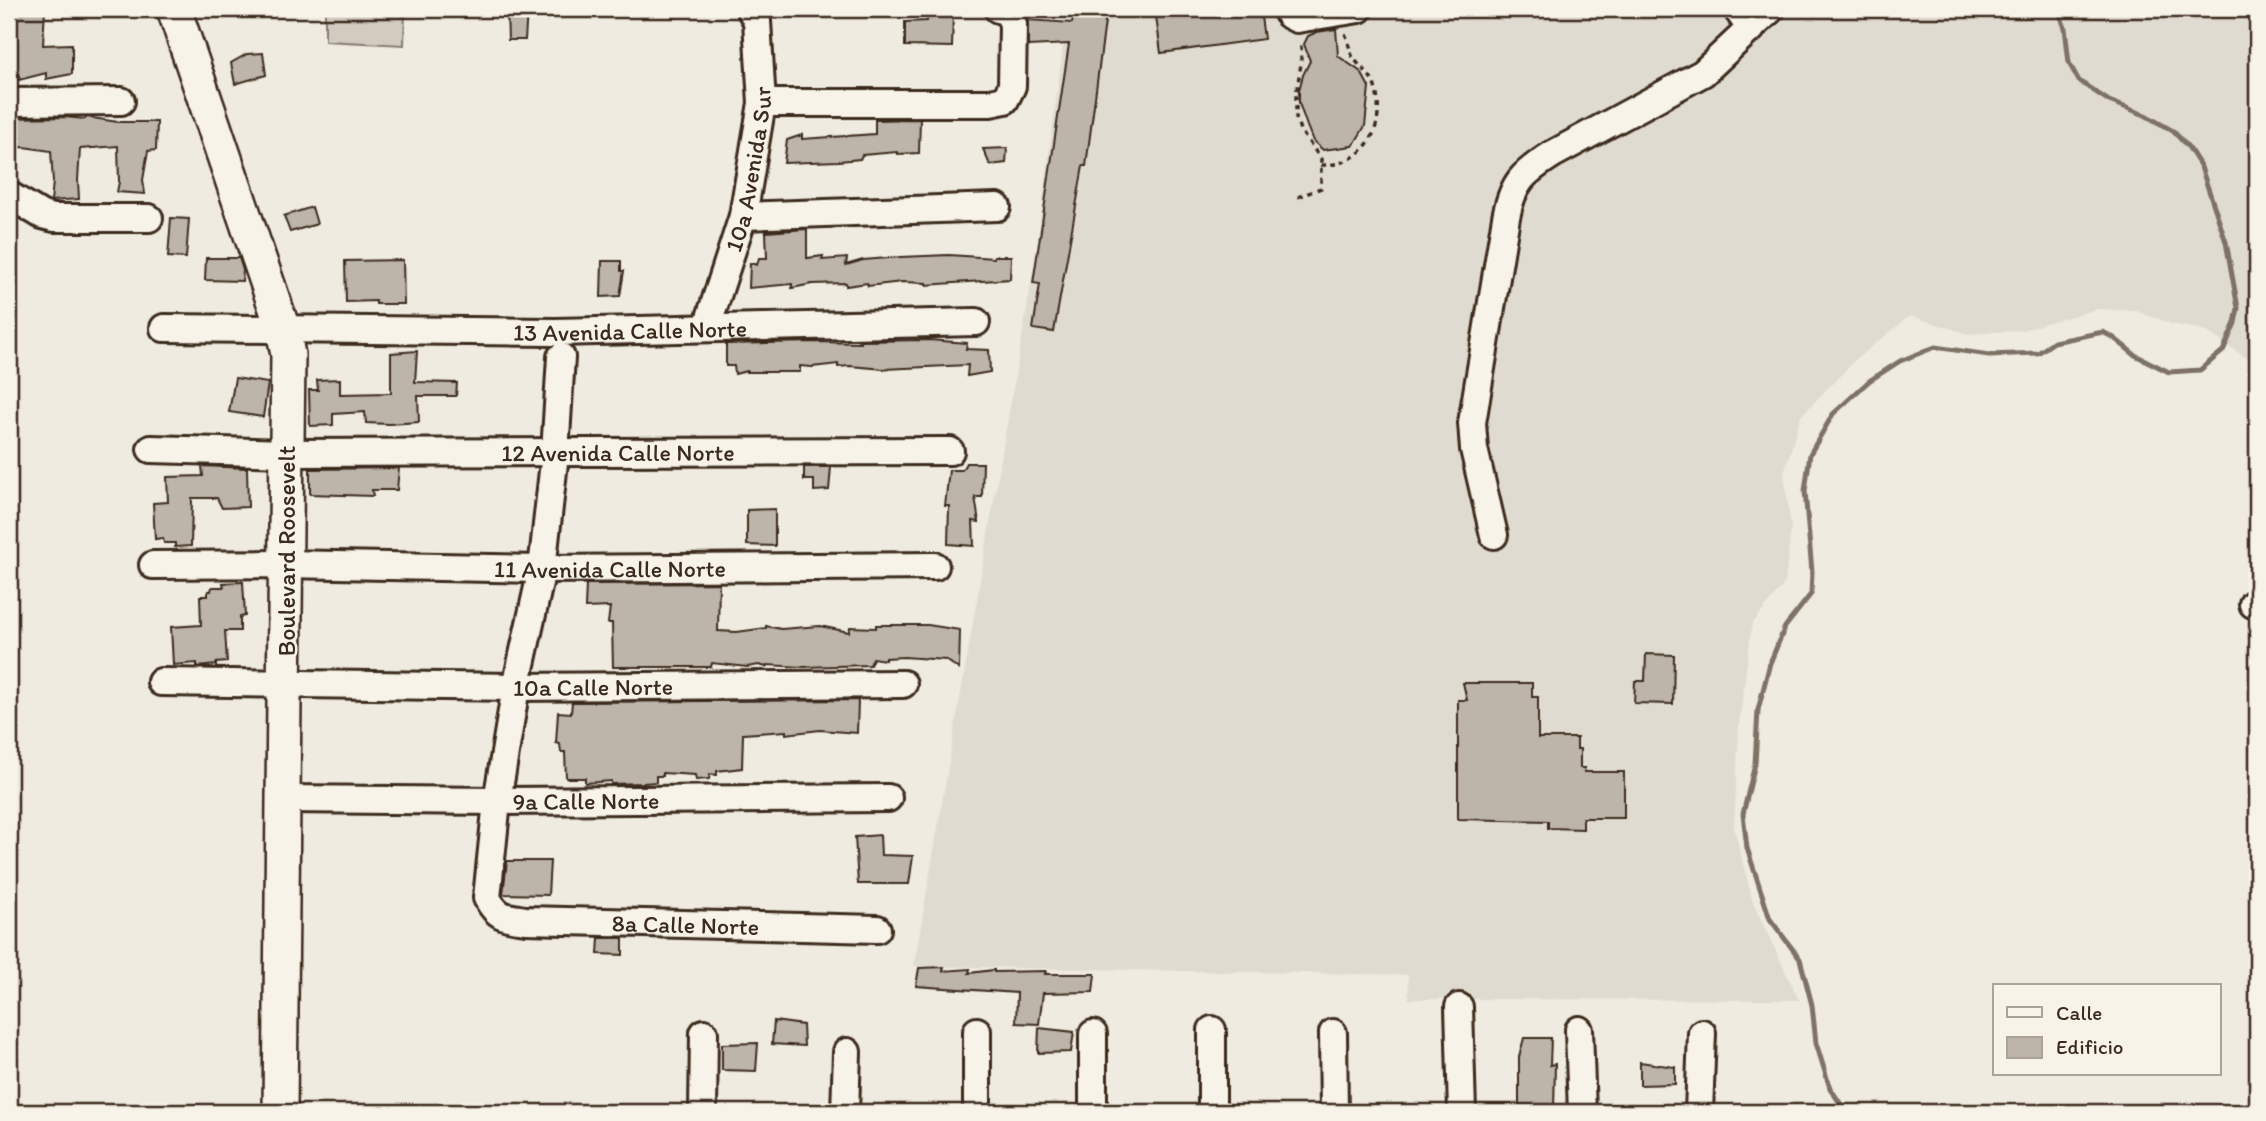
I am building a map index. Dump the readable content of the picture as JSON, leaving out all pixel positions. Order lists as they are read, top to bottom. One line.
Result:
{"streets":{"main road":["Boulevard Roosevelt"],"street":["10a Avenida Sur","13 Avenida Calle Norte","12 Avenida Calle Norte","11 Avenida Calle Norte","10a Calle Norte","9a Calle Norte","8a Calle Norte"]},"crossings":[["10a Avenida Sur","13 Avenida Calle Norte"],["13 Avenida Calle Norte","Boulevard Roosevelt"],["12 Avenida Calle Norte","Boulevard Roosevelt"],["Boulevard Roosevelt","11 Avenida Calle Norte"],["Boulevard Roosevelt","10a Calle Norte"],["Boulevard Roosevelt","9a Calle Norte"],["9a Calle Norte","8a Calle Norte"]],"legend":["Calle","Edificio"]}
